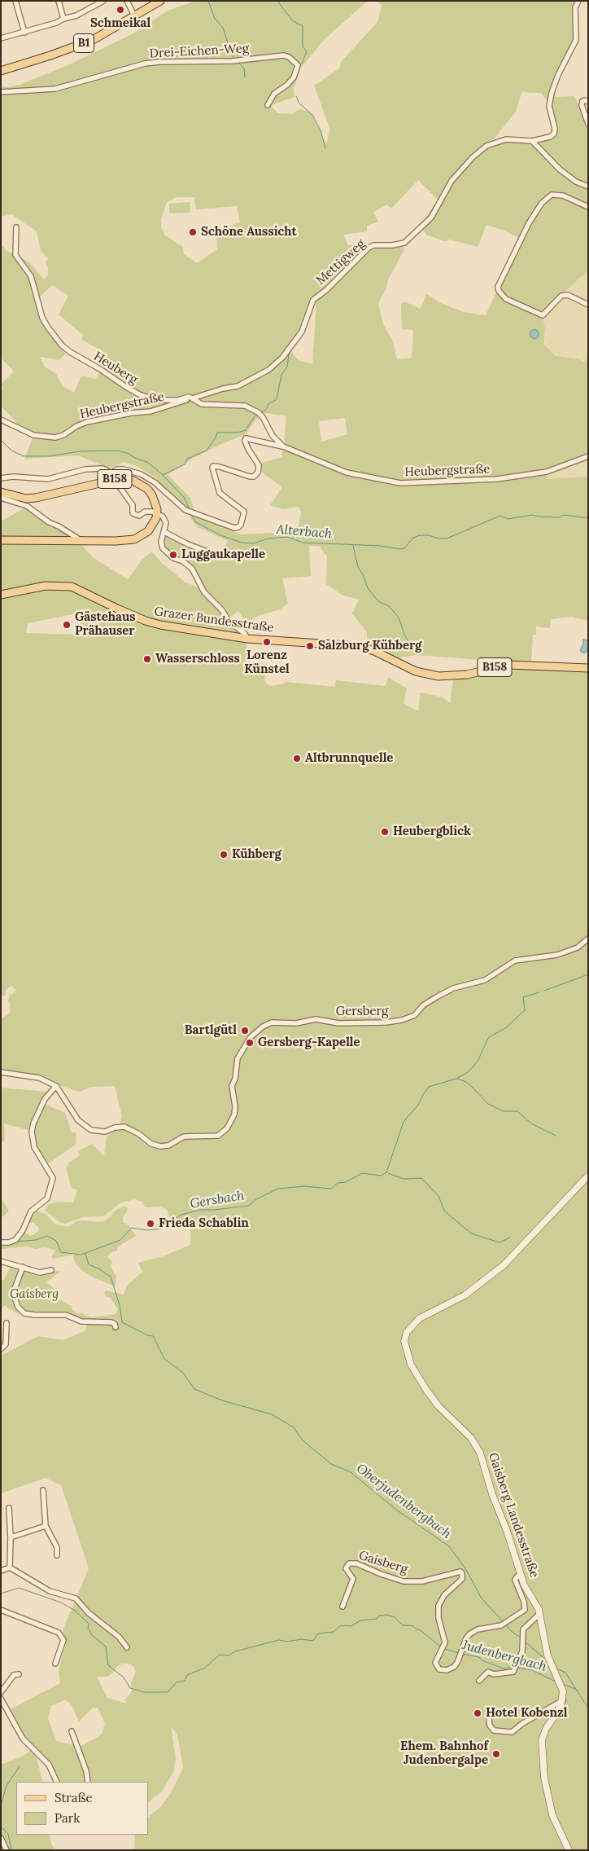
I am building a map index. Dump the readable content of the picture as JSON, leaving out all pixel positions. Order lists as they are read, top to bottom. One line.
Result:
{"streets":{"main road":["B1","B158","Grazer Bundesstraße","Gaisberg Landesstraße"],"street":["Drei-Eichen-Weg","Mettigweg","Heuberg","Heubergstraße","Gersberg","Gaisberg"]},"crossings":[["Mettigweg","Heuberg"],["Heuberg","Heubergstraße"],["Gaisberg Landesstraße","Gaisberg"]],"water":["Alterbach","Gersbach","Oberjudenbergbach","Judenbergbach"],"parks":["Gaisberg"],"places":["Schmeikal","Schöne Aussicht","Luggaukapelle","Gästehaus Prähauser","Lorenz Künstel","Salzburg Kühberg","Wasserschloss","Altbrunnquelle","Heubergblick","Kühberg","Bartlgütl","Gersberg-Kapelle","Frieda Schablin","Hotel Kobenzl","Ehem. Bahnhof Judenbergalpe"],"legend":["Straße","Park"]}
